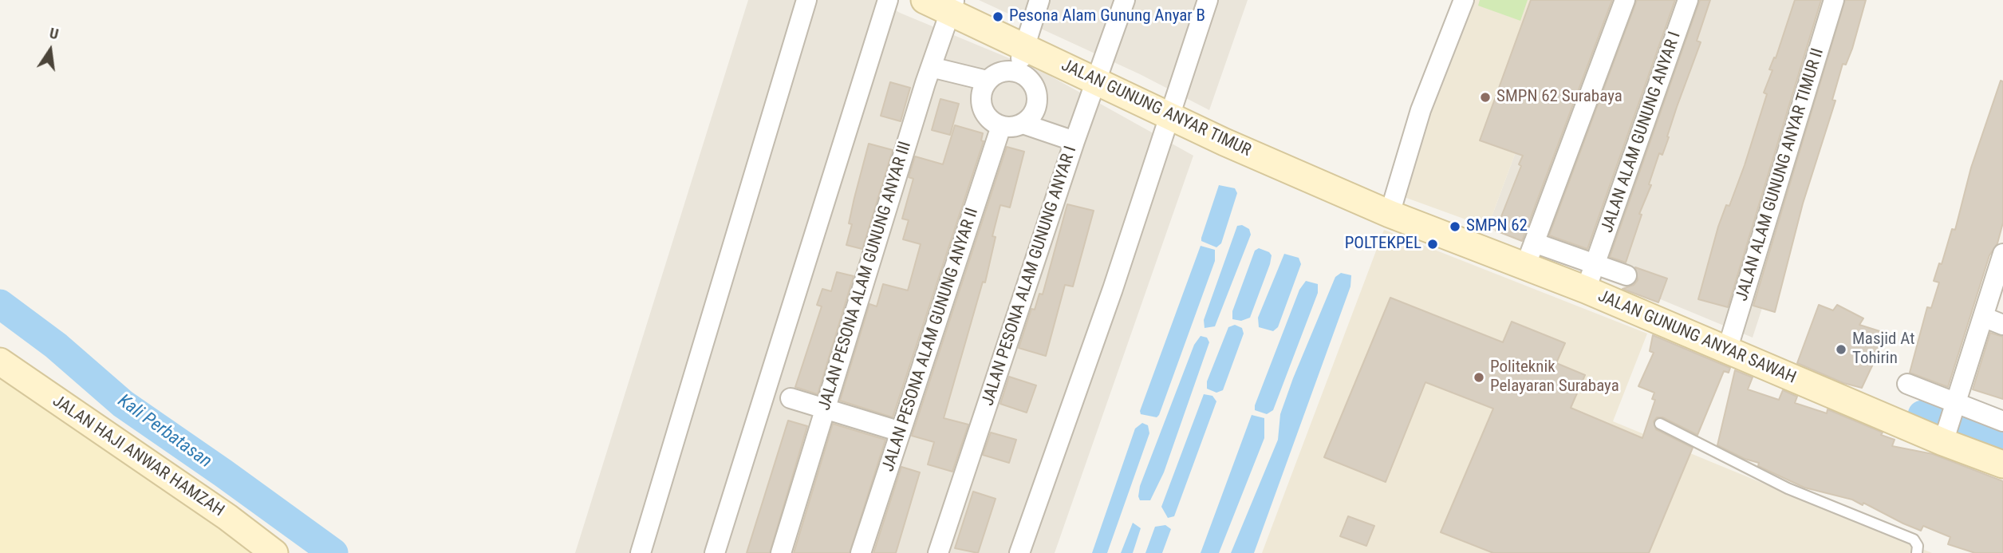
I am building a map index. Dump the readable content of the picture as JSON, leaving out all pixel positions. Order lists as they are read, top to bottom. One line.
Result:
{"streets":{"street":["JALAN GUNUNG ANYAR TIMUR","JALAN ALAM GUNUNG ANYAR I","JALAN ALAM GUNUNG ANYAR TIMUR II","JALAN PESONA ALAM GUNUNG ANYAR III","JALAN PESONA ALAM GUNUNG ANYAR I","JALAN GUNUNG ANYAR SAWAH","JALAN PESONA ALAM GUNUNG ANYAR II","JALAN HAJI ANWAR HAMZAH"]},"crossings":[["JALAN GUNUNG ANYAR TIMUR","JALAN PESONA ALAM GUNUNG ANYAR III"],["JALAN GUNUNG ANYAR TIMUR","JALAN PESONA ALAM GUNUNG ANYAR I"],["JALAN GUNUNG ANYAR TIMUR","JALAN GUNUNG ANYAR SAWAH"],["JALAN ALAM GUNUNG ANYAR I","JALAN GUNUNG ANYAR SAWAH"],["JALAN ALAM GUNUNG ANYAR TIMUR II","JALAN GUNUNG ANYAR SAWAH"]],"water":["Kali Perbatasan"],"places":["Pesona Alam Gunung Anyar B","SMPN 62 Surabaya","SMPN 62","POLTEKPEL","Masjid At Tohirin","Politeknik Pelayaran Surabaya"],"north":"top"}
